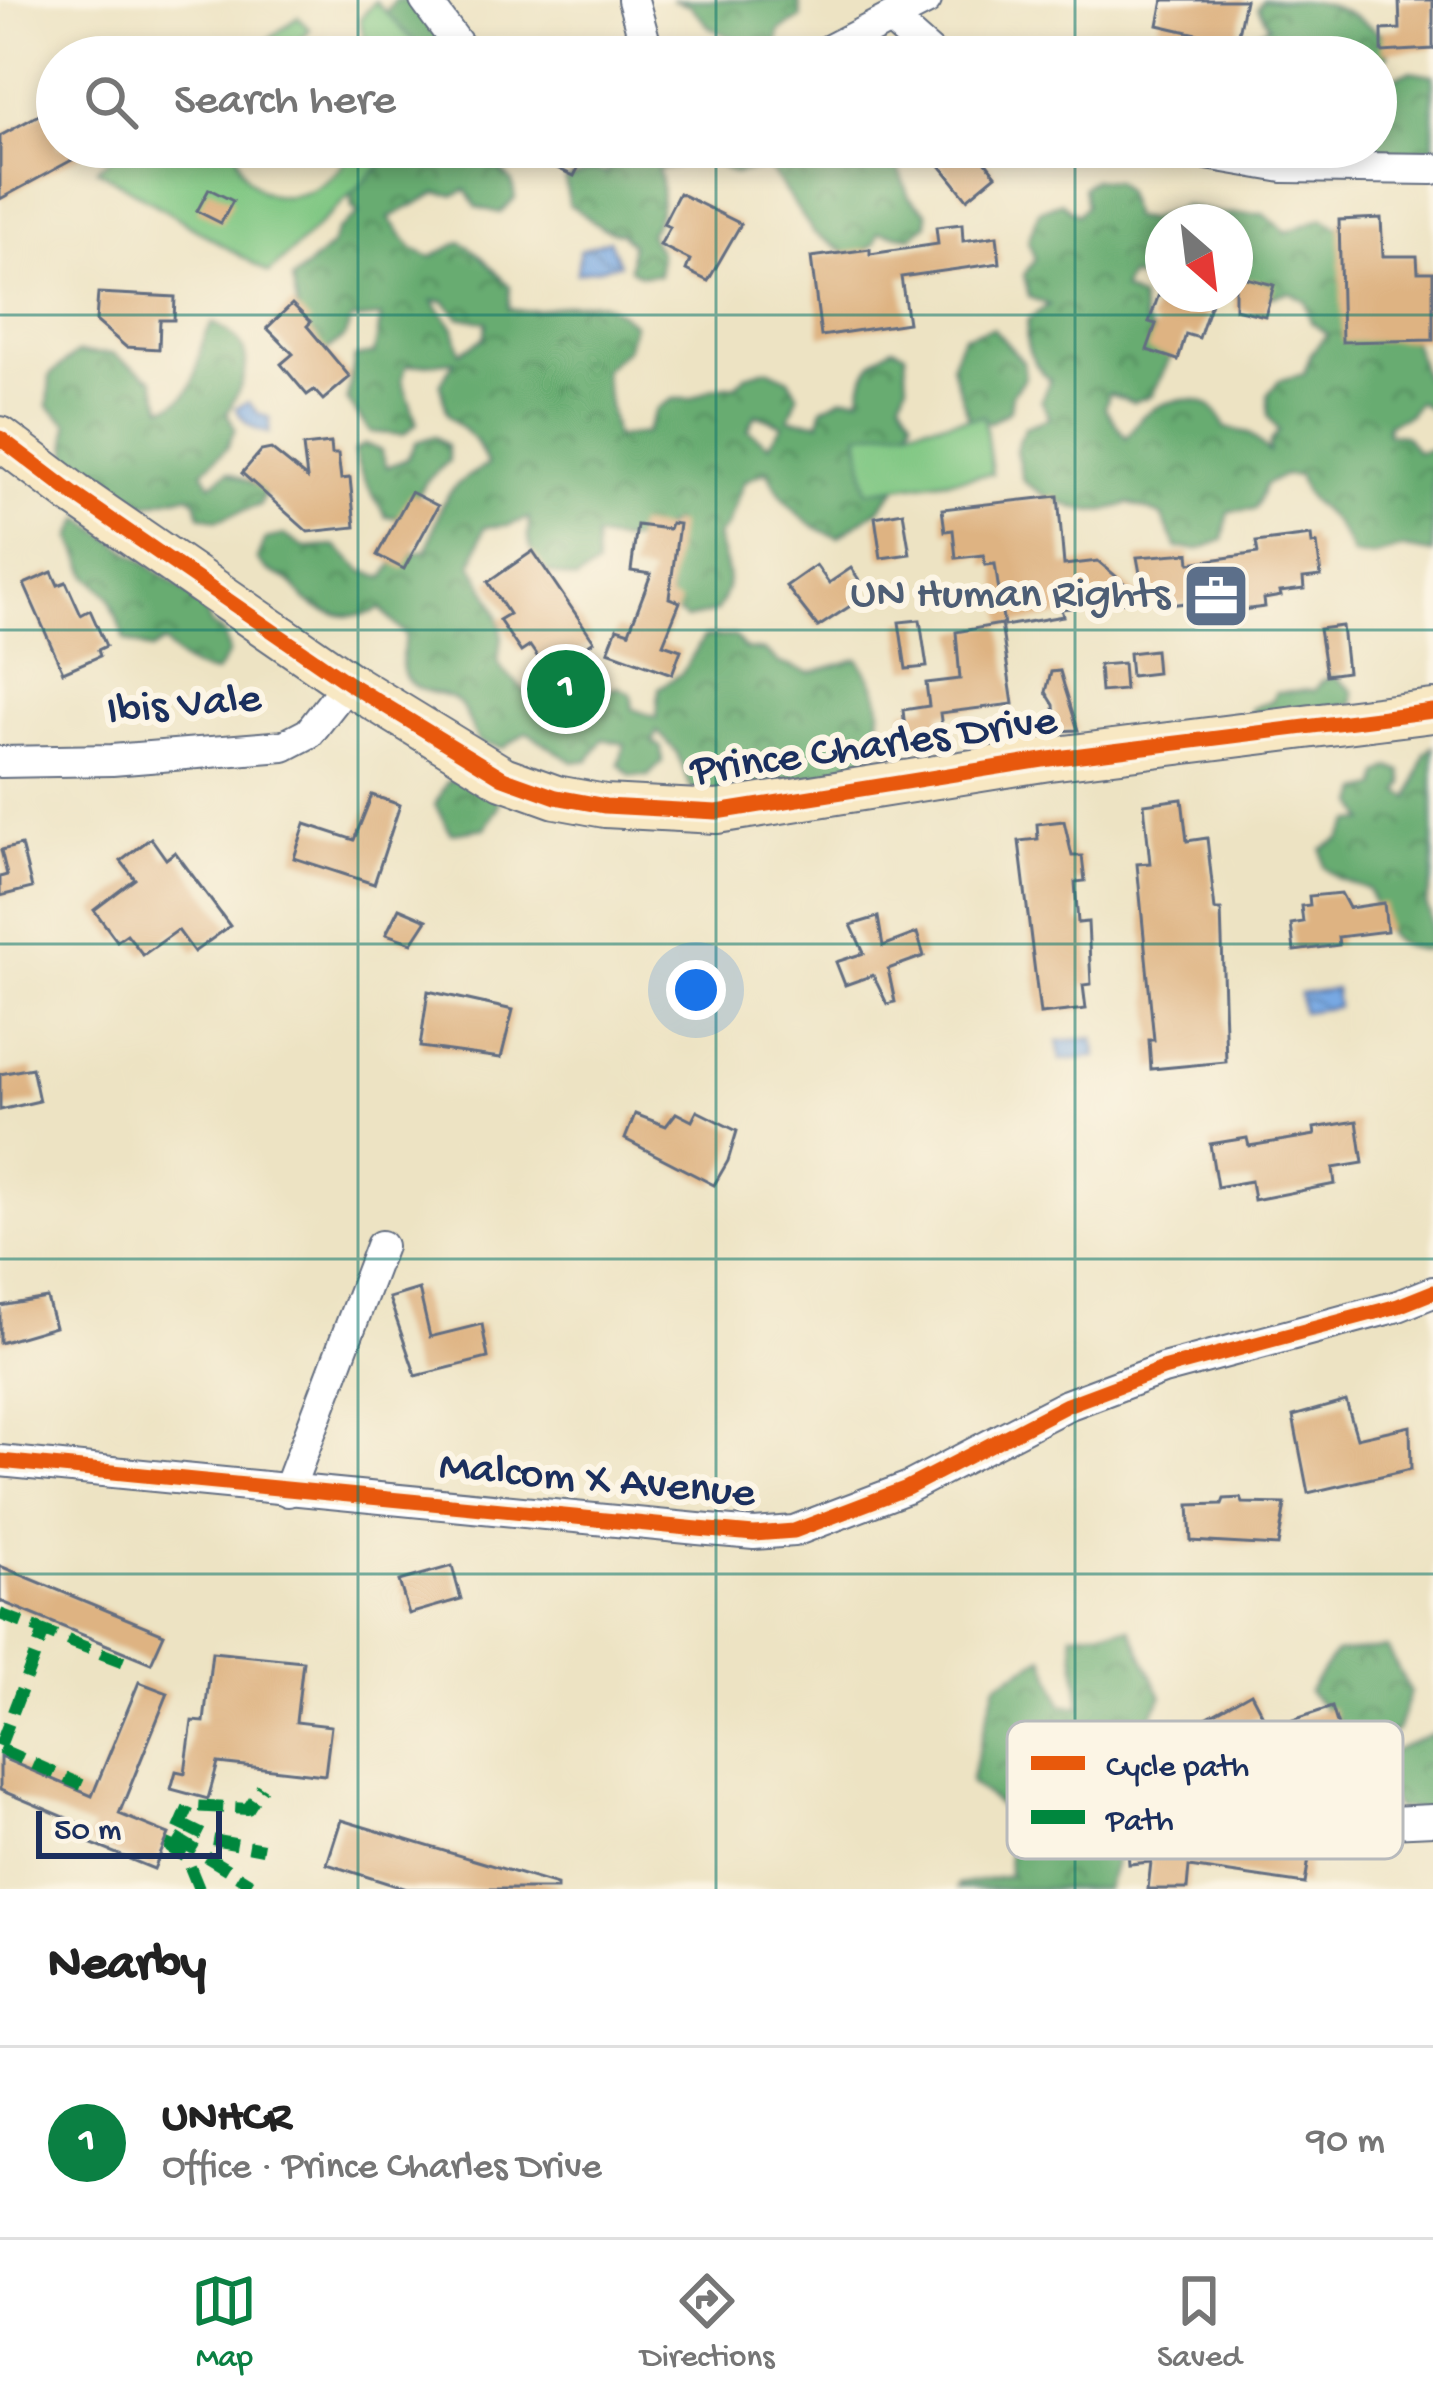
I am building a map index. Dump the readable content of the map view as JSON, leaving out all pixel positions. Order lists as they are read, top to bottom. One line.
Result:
{"streets":{"street":["Ibis Vale","Prince Charles Drive","Malcom X Avenue"]},"crossings":[["Ibis Vale","Prince Charles Drive"]],"places":{"office":["UN Human Rights"]},"legend":["Cycle path","Path"],"scale_bar":"50 m","north":"bottom right","page":{"search":"Search here","pins":"1","scale":"50 m","heading":"Nearby","list":[{"mark":"1","name":"UNHCR","note":"Office · Prince Charles Drive","value":"90 m"}],"nav":["Map","Directions","Saved"]}}
